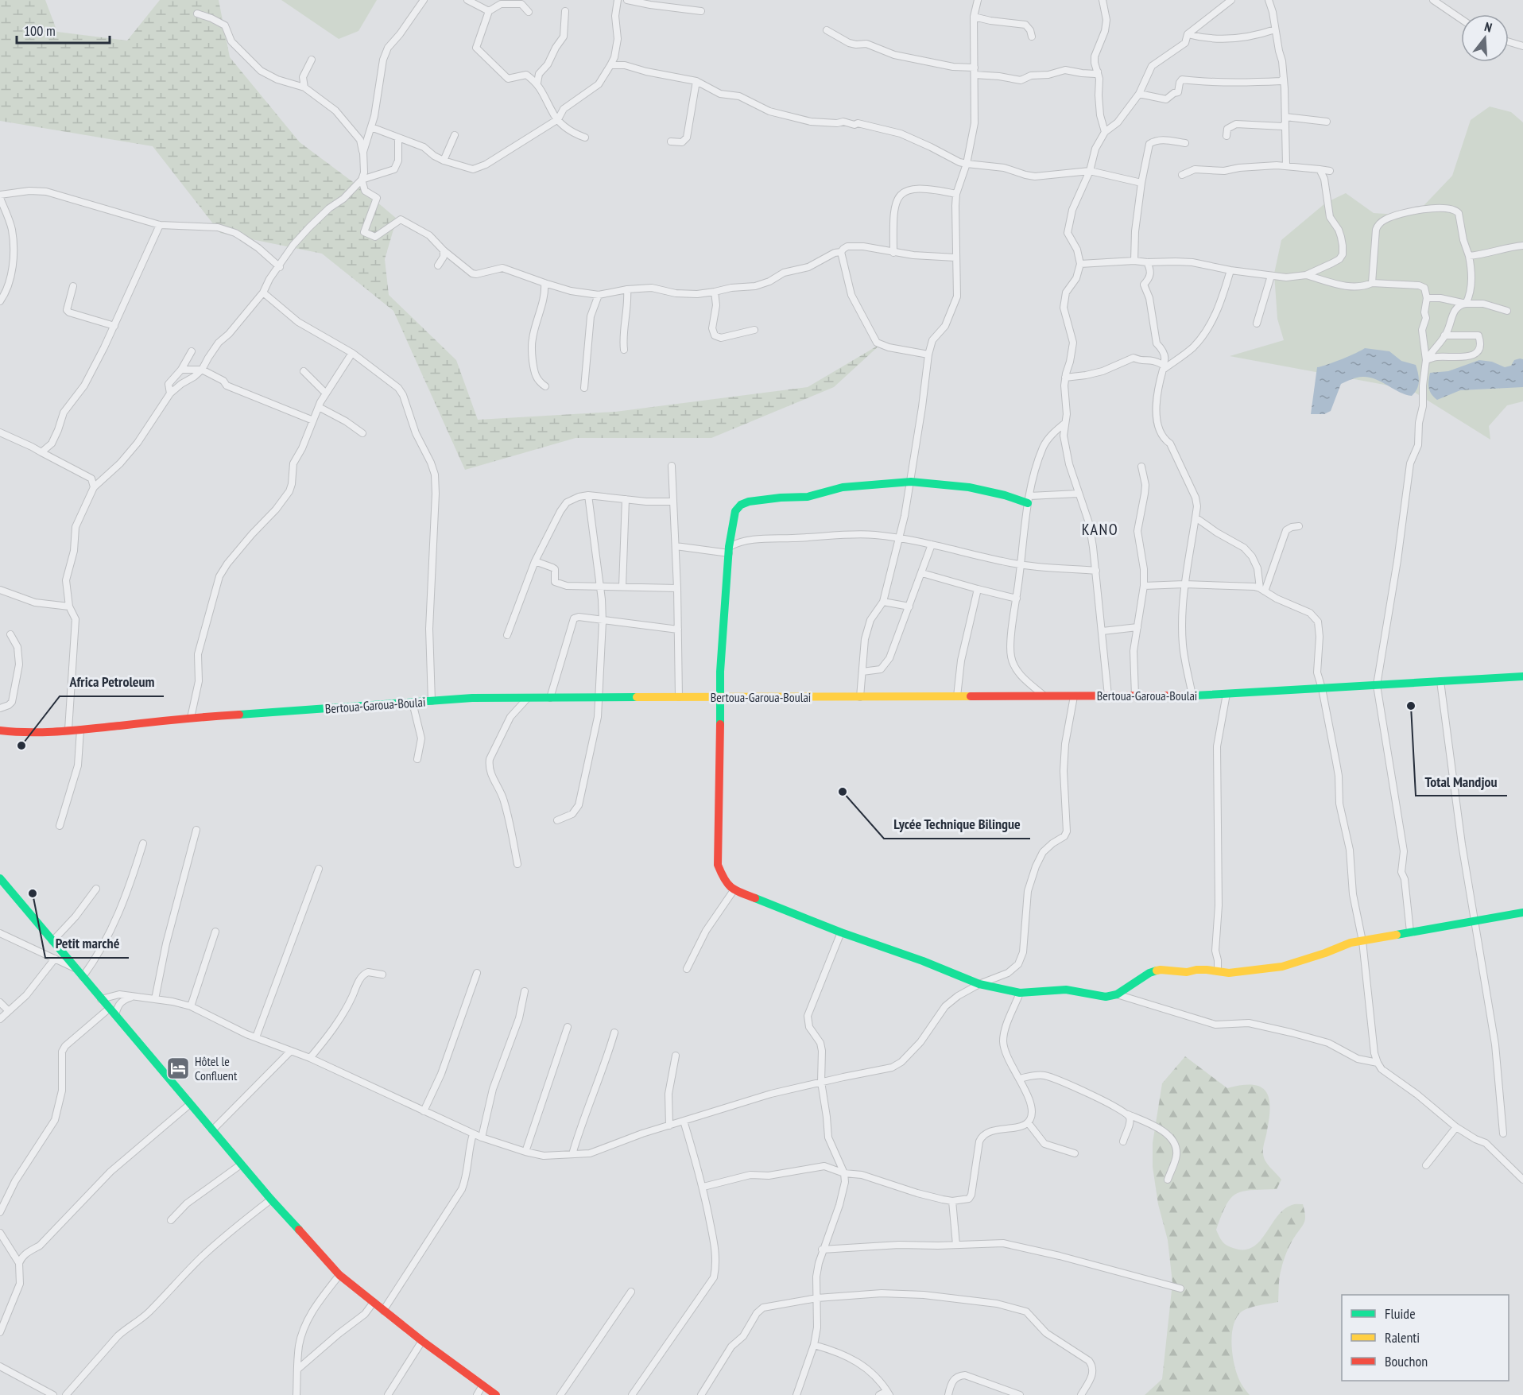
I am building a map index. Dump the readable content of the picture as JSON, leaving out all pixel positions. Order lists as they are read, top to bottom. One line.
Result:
{"streets":{"main road":["Bertoua-Garoua-Boulai"]},"districts":["KANO"],"places":{"other":["Total Mandjou","Africa Petroleum","Lycée Technique Bilingue","Petit marché"],"hotel":["Hôtel le Confluent"]},"legend":["Fluide","Ralenti","Bouchon"],"scale_bar":"100 m","north":"top"}
